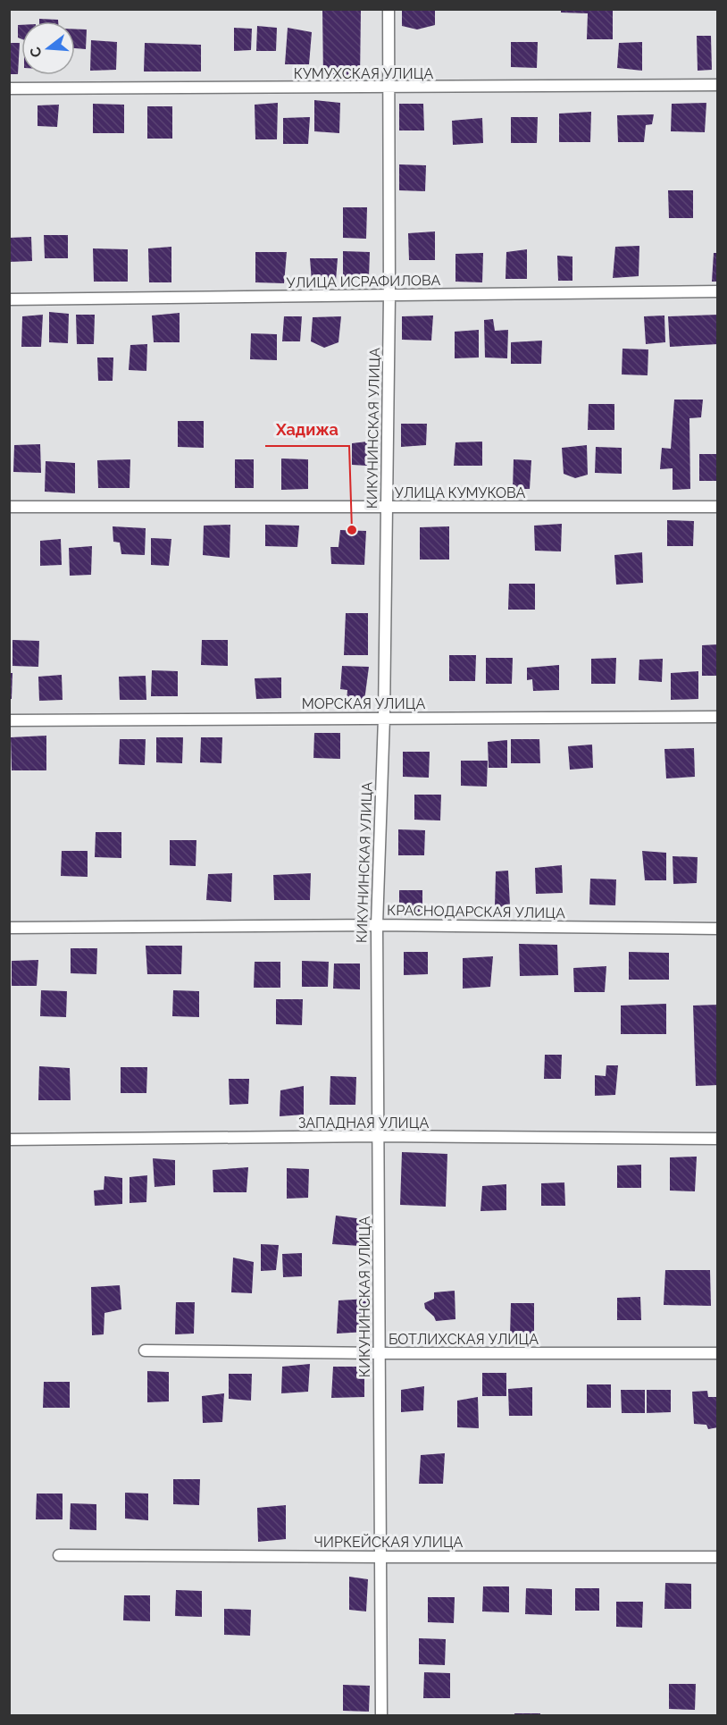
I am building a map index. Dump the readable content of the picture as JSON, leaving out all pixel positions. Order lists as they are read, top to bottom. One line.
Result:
{"streets":{"street":["КУМУХСКАЯ УЛИЦА","УЛИЦА ИСРАФИЛОВА","КИКУНИНСКАЯ УЛИЦА","УЛИЦА КУМУКОВА","МОРСКАЯ УЛИЦА","КРАСНОДАРСКАЯ УЛИЦА","ЗАПАДНАЯ УЛИЦА","БОТЛИХСКАЯ УЛИЦА","ЧИРКЕЙСКАЯ УЛИЦА"]},"crossings":[["КУМУХСКАЯ УЛИЦА","КИКУНИНСКАЯ УЛИЦА"],["УЛИЦА ИСРАФИЛОВА","КИКУНИНСКАЯ УЛИЦА"],["КИКУНИНСКАЯ УЛИЦА","УЛИЦА КУМУКОВА"],["КИКУНИНСКАЯ УЛИЦА","МОРСКАЯ УЛИЦА"],["КИКУНИНСКАЯ УЛИЦА","КРАСНОДАРСКАЯ УЛИЦА"],["КИКУНИНСКАЯ УЛИЦА","ЗАПАДНАЯ УЛИЦА"],["КИКУНИНСКАЯ УЛИЦА","БОТЛИХСКАЯ УЛИЦА"],["КИКУНИНСКАЯ УЛИЦА","ЧИРКЕЙСКАЯ УЛИЦА"]],"places":["Хадижа"],"north":"left"}
